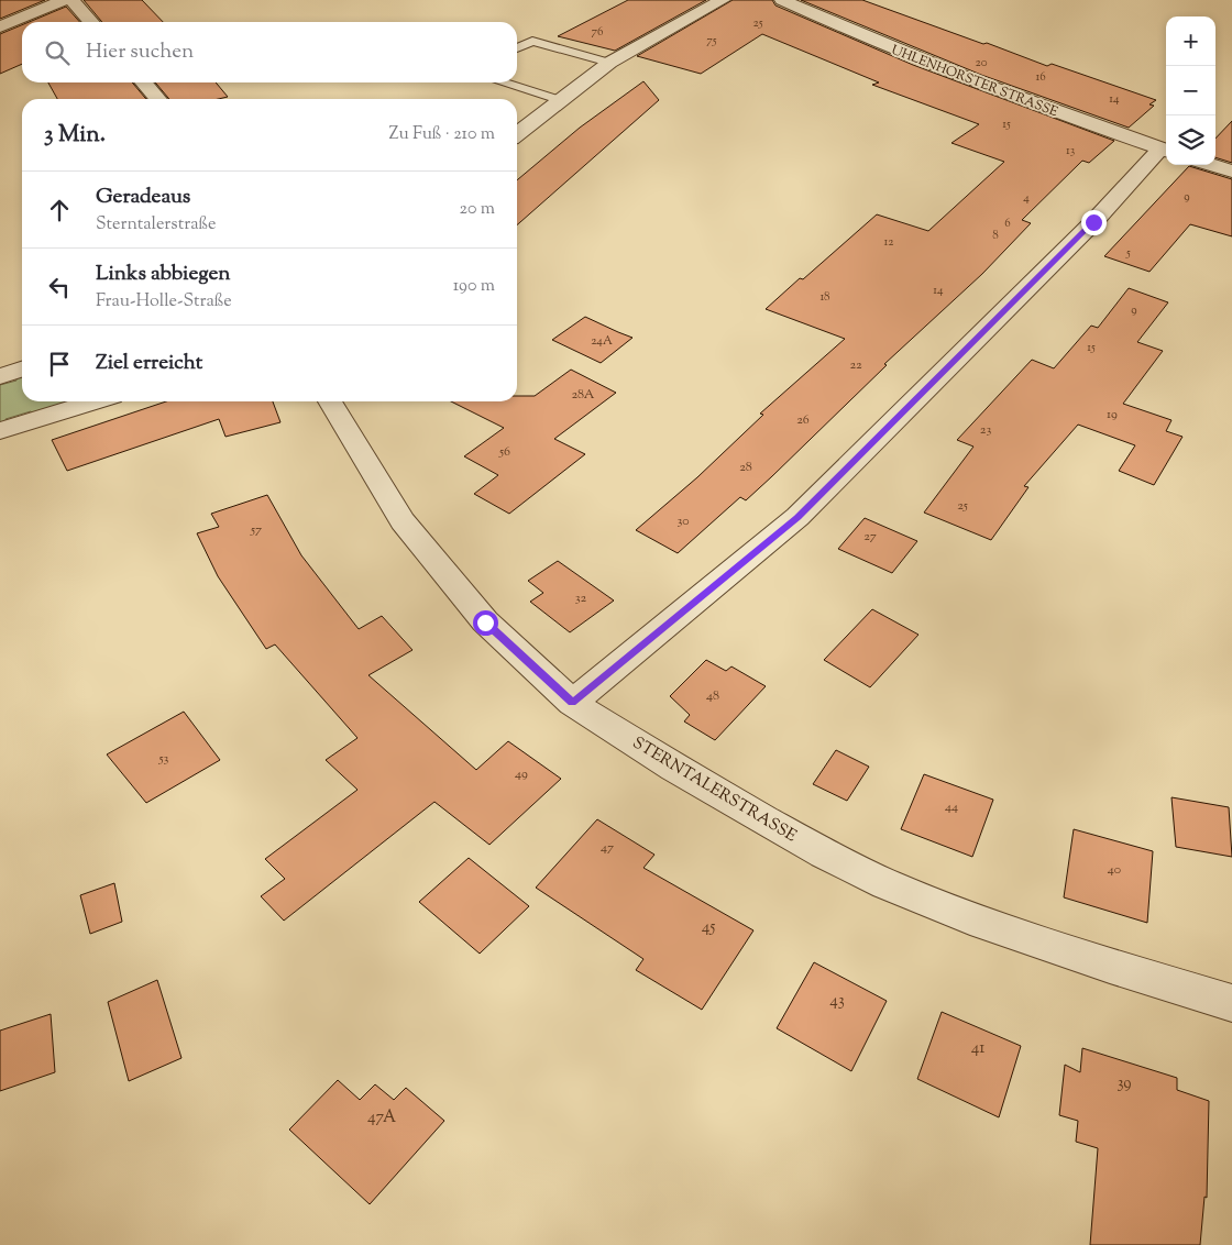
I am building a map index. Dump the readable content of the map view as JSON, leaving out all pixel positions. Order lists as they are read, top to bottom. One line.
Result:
{"streets":{"street":["UHLENHORSTER STRASSE","STERNTALERSTRASSE"]},"house_numbers":["25","76","75","20","16","14","15","13","9","4","6","8","12","5","14","18","9","24A","15","22","28A","19","26","23","56","28","25","30","57","27","32","48","53","49","44","47","40","45","43","41","39","47A"],"page":{"map_buttons":["+","−"],"search":"Hier suchen","heading":["3 Min.","Zu Fuß · 210 m"],"list":[["Geradeaus","Sterntalerstraße","20 m"],["Links abbiegen","Frau-Holle-Straße","190 m"],"Ziel erreicht"]}}
